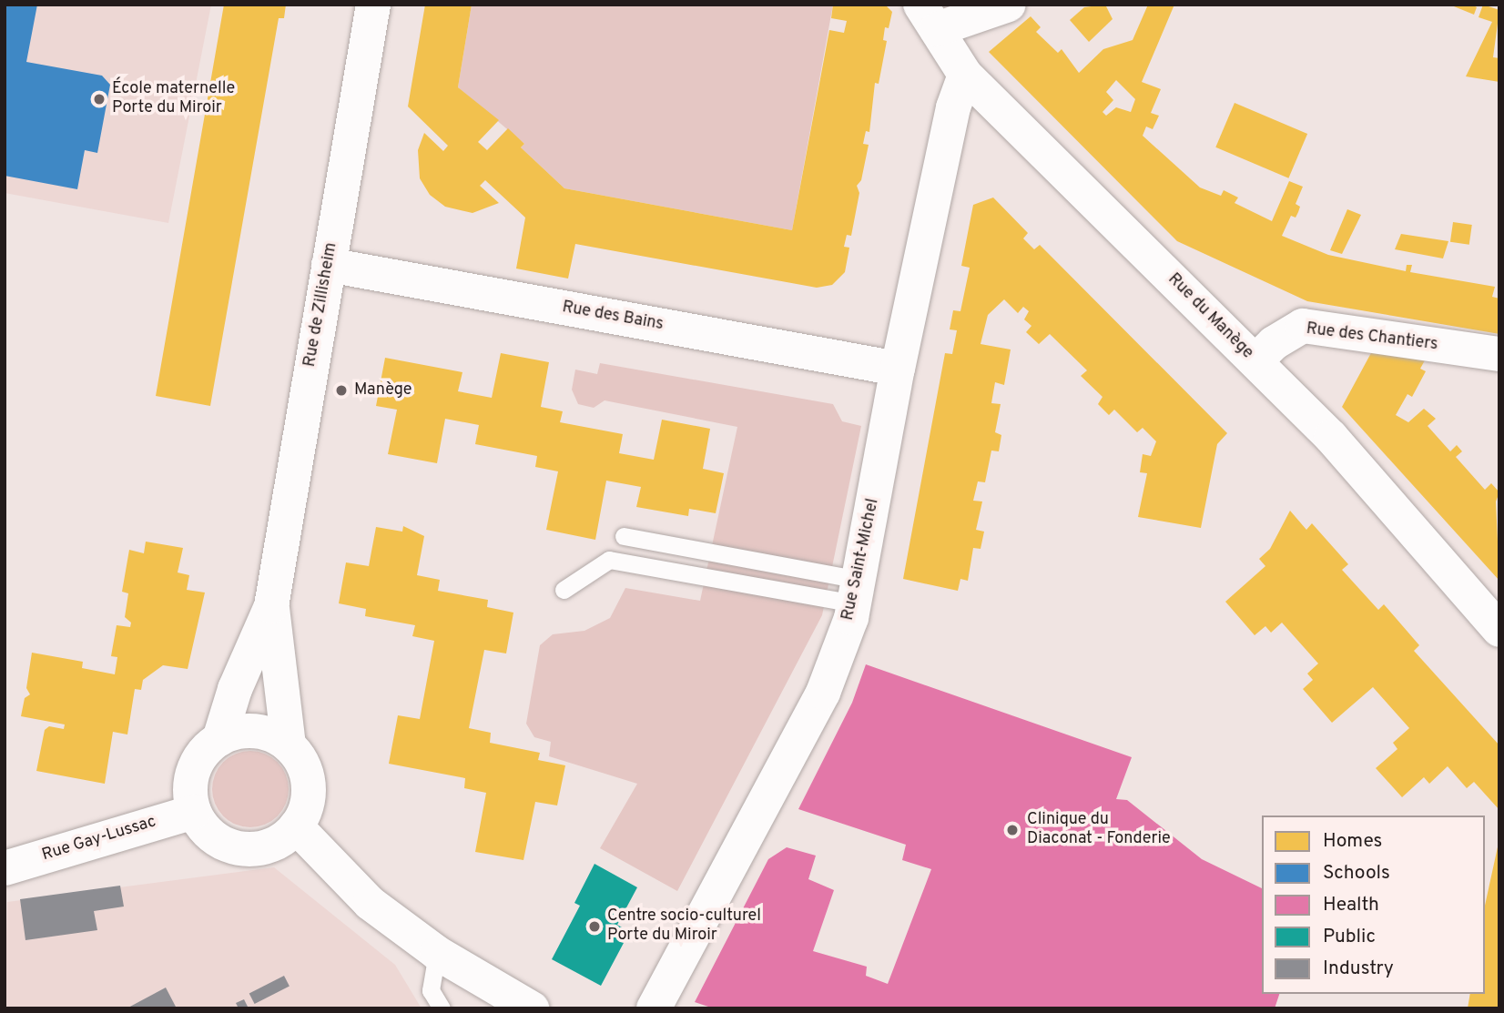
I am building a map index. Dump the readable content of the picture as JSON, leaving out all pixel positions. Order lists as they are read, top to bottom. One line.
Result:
{"streets":{"street":["Rue de Zillisheim","Rue des Bains","Rue du Manège","Rue des Chantiers","Rue Saint-Michel","Rue Gay-Lussac"]},"crossings":[["Rue de Zillisheim","Rue des Bains"],["Rue de Zillisheim","Rue Gay-Lussac"],["Rue des Bains","Rue Saint-Michel"],["Rue du Manège","Rue des Chantiers"],["Rue du Manège","Rue Saint-Michel"]],"places":["École maternelle Porte du Miroir","Manège","Clinique du Diaconat - Fonderie","Centre socio-culturel Porte du Miroir"],"legend":["Homes","Schools","Health","Public","Industry"]}
